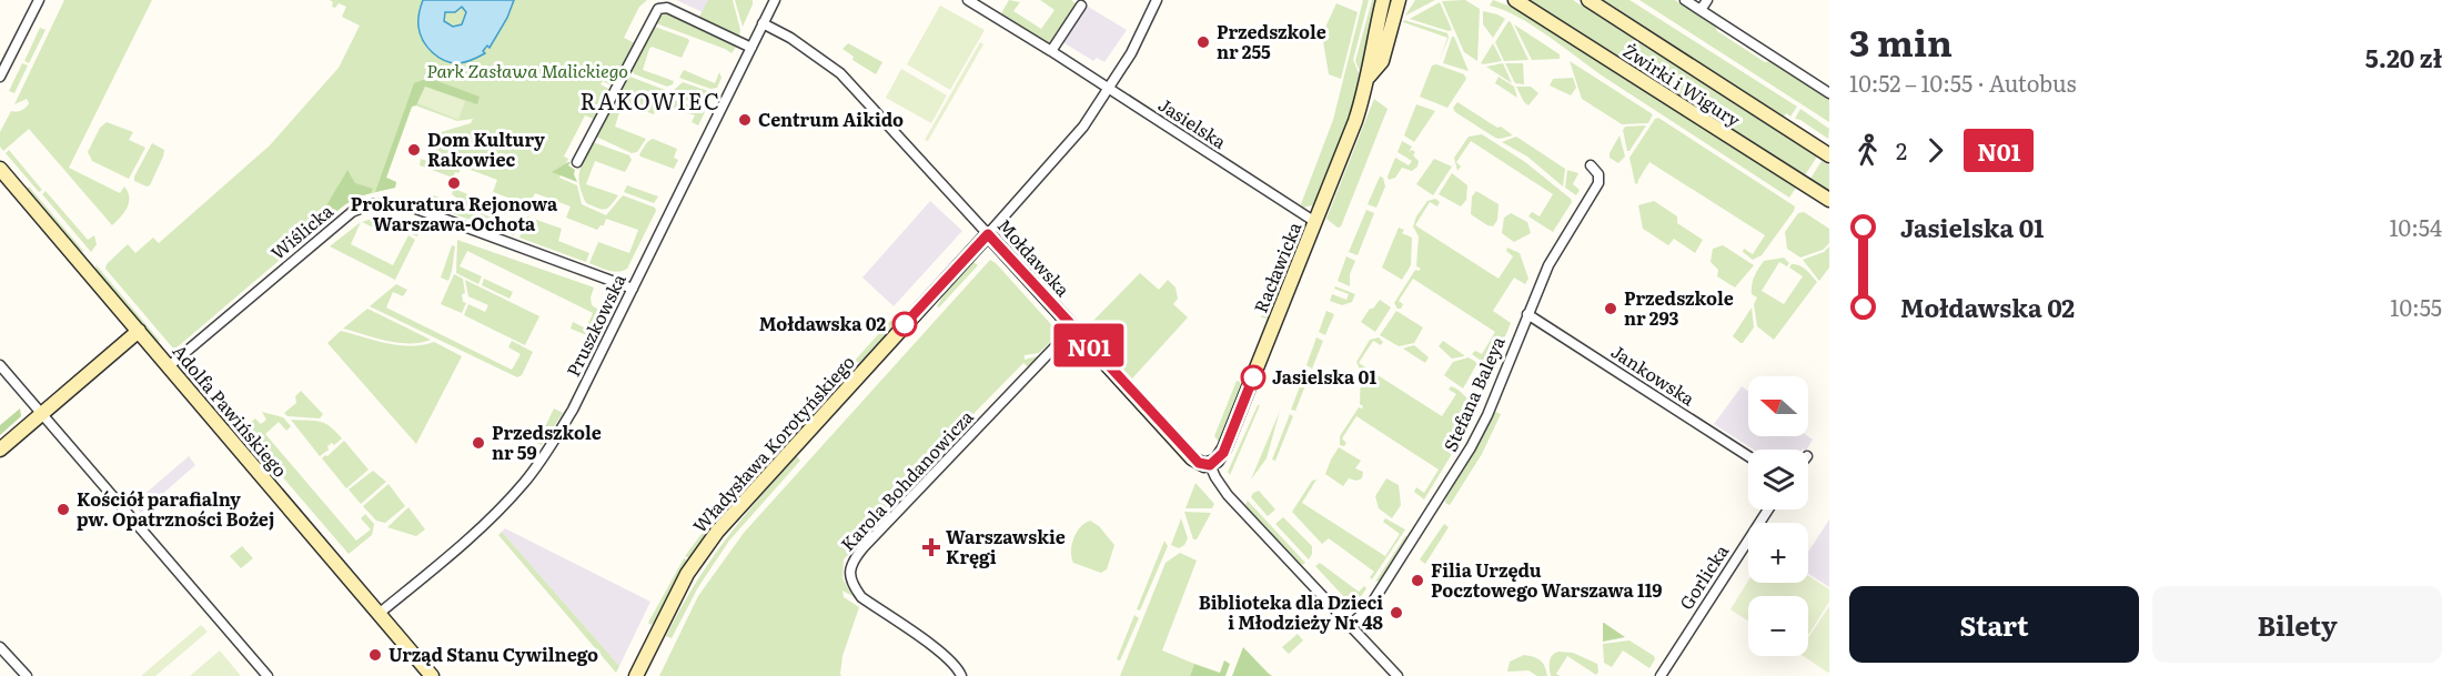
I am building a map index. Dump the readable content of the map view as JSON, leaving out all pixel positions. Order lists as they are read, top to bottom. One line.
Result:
{"streets":{"street":["Żwirki i Wigury","Jasielska","Wiślicka","Mołdawska","Racławicka","Pruszkowska","Jankowska","Stefana Baleya","Adolfa Pawińskiego","Władysława Korotyńskiego","Karola Bohdanowicza","Gorlicka"]},"crossings":[["Jasielska","Racławicka"],["Jasielska","Władysława Korotyńskiego"],["Wiślicka","Pruszkowska"],["Wiślicka","Adolfa Pawińskiego"],["Mołdawska","Racławicka"],["Mołdawska","Pruszkowska"],["Mołdawska","Stefana Baleya"],["Mołdawska","Władysława Korotyńskiego"],["Mołdawska","Karola Bohdanowicza"],["Pruszkowska","Adolfa Pawińskiego"],["Jankowska","Stefana Baleya"]],"districts":["RAKOWIEC"],"parks":["Park Zasława Malickiego"],"places":{"other":["Przedszkole nr 255","Centrum Aikido","Dom Kultury Rakowiec","Prokuratura Rejonowa Warszawa-Ochota","Przedszkole nr 293","Mołdawska 02","Jasielska 01","Przedszkole nr 59","Kościół parafialny pw. Opatrzności Bożej","Filia Urzędu Pocztowego Warszawa 119","Biblioteka dla Dzieci i Młodzieży Nr 48","Urząd Stanu Cywilnego"],"health":["Warszawskie Kręgi"]},"lines":["bus line N01"],"north":"left","page":{"on_map":"N01","heading":["3 min","10:52 – 10:55 · Autobus","5.20 zł"],"legs":["2","N01"],"list":[{"name":"Jasielska 01","value":"10:54"},{"name":"Mołdawska 02","value":"10:55"}],"map_buttons":["+","−"],"buttons":["Start","Bilety"]}}
